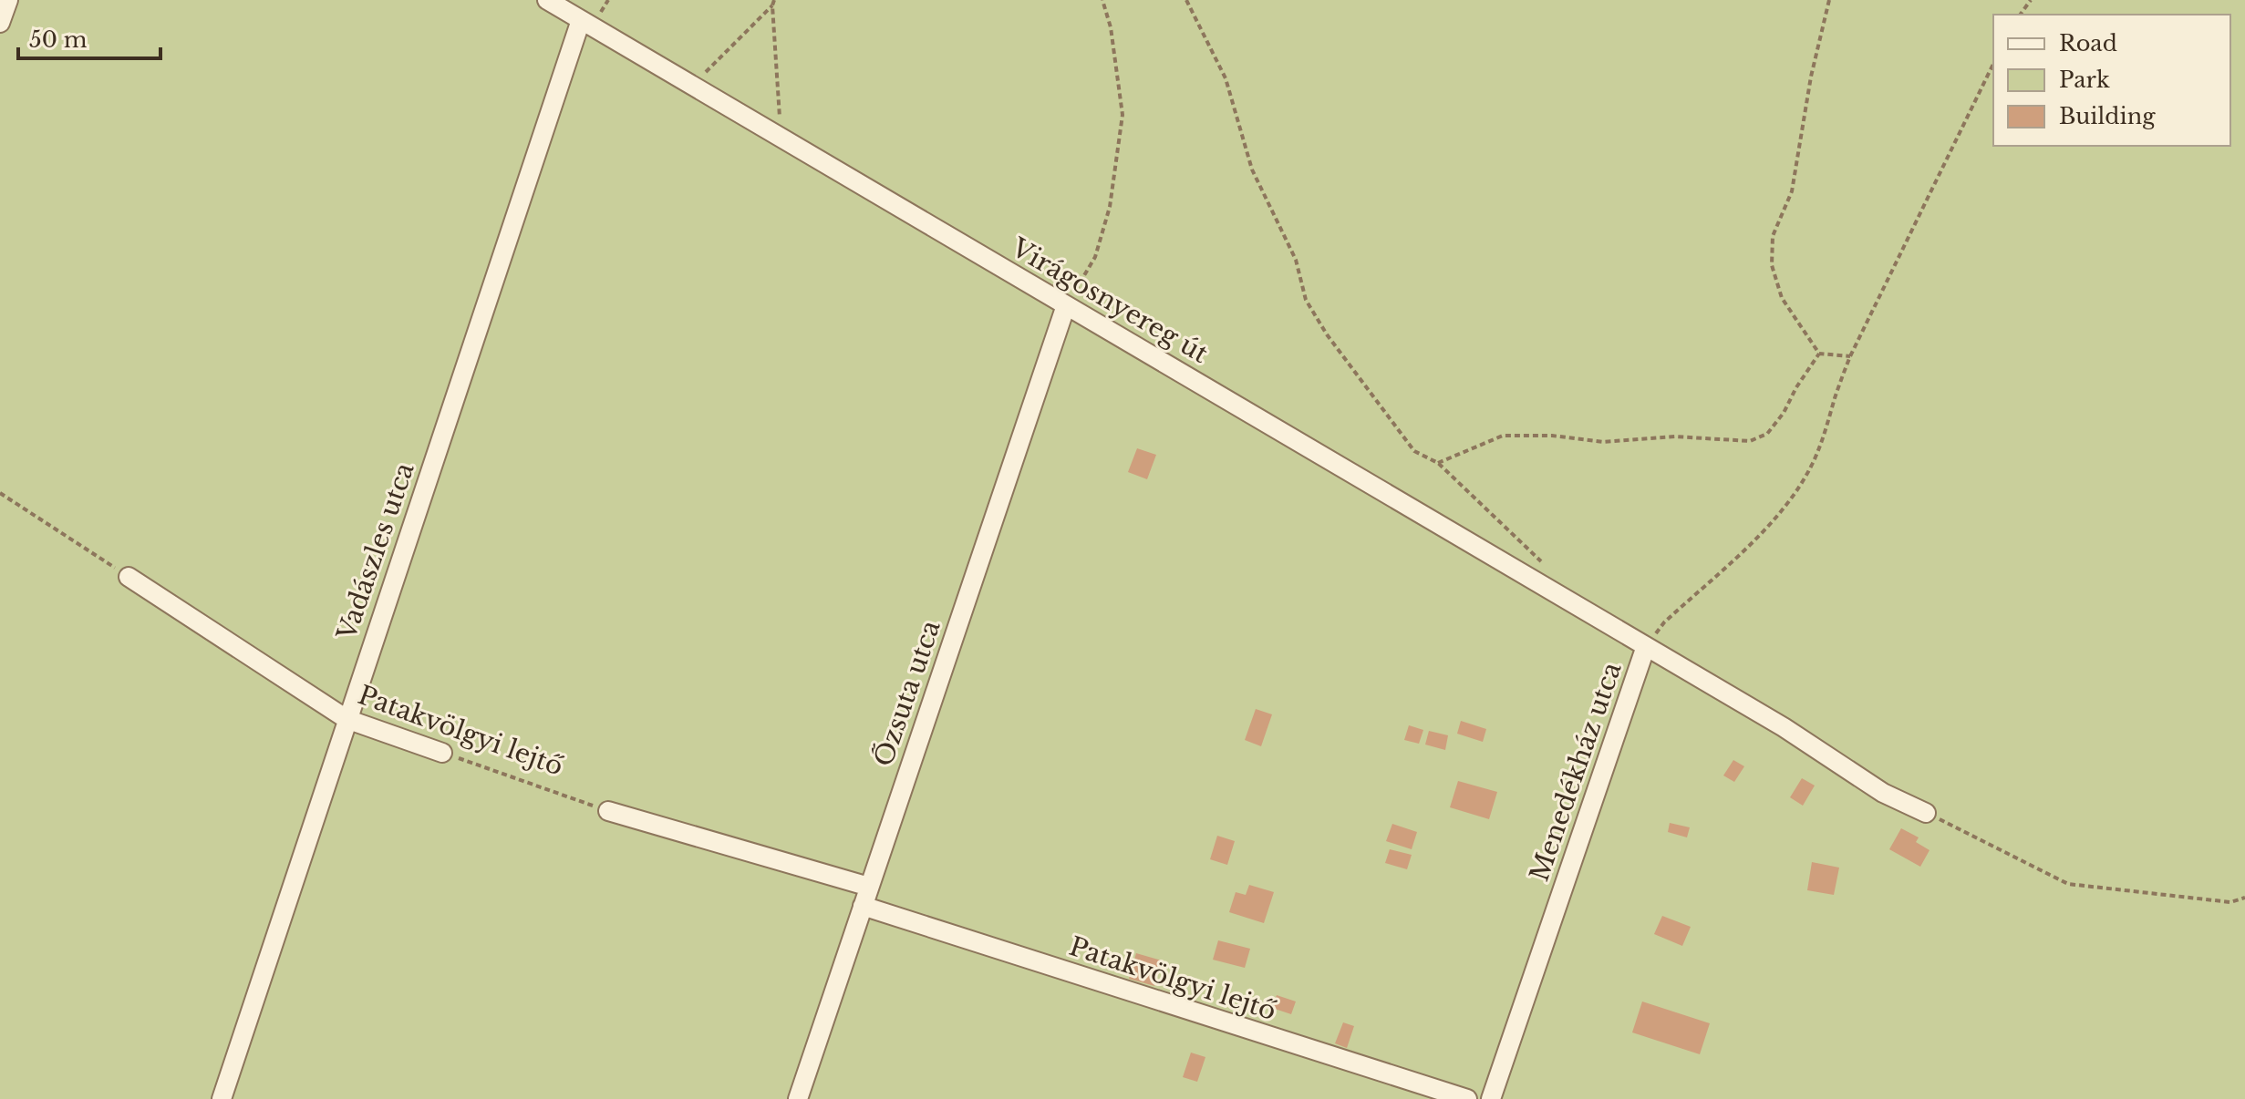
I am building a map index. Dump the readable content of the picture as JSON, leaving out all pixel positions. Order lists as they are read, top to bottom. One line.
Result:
{"streets":{"street":["Virágosnyereg út","Vadászles utca","Őzsuta utca","Patakvölgyi lejtő","Menedékház utca"]},"crossings":[["Virágosnyereg út","Vadászles utca"],["Virágosnyereg út","Őzsuta utca"],["Virágosnyereg út","Menedékház utca"],["Vadászles utca","Patakvölgyi lejtő"],["Őzsuta utca","Patakvölgyi lejtő"]],"legend":["Road","Park","Building"],"scale_bar":"50 m"}
